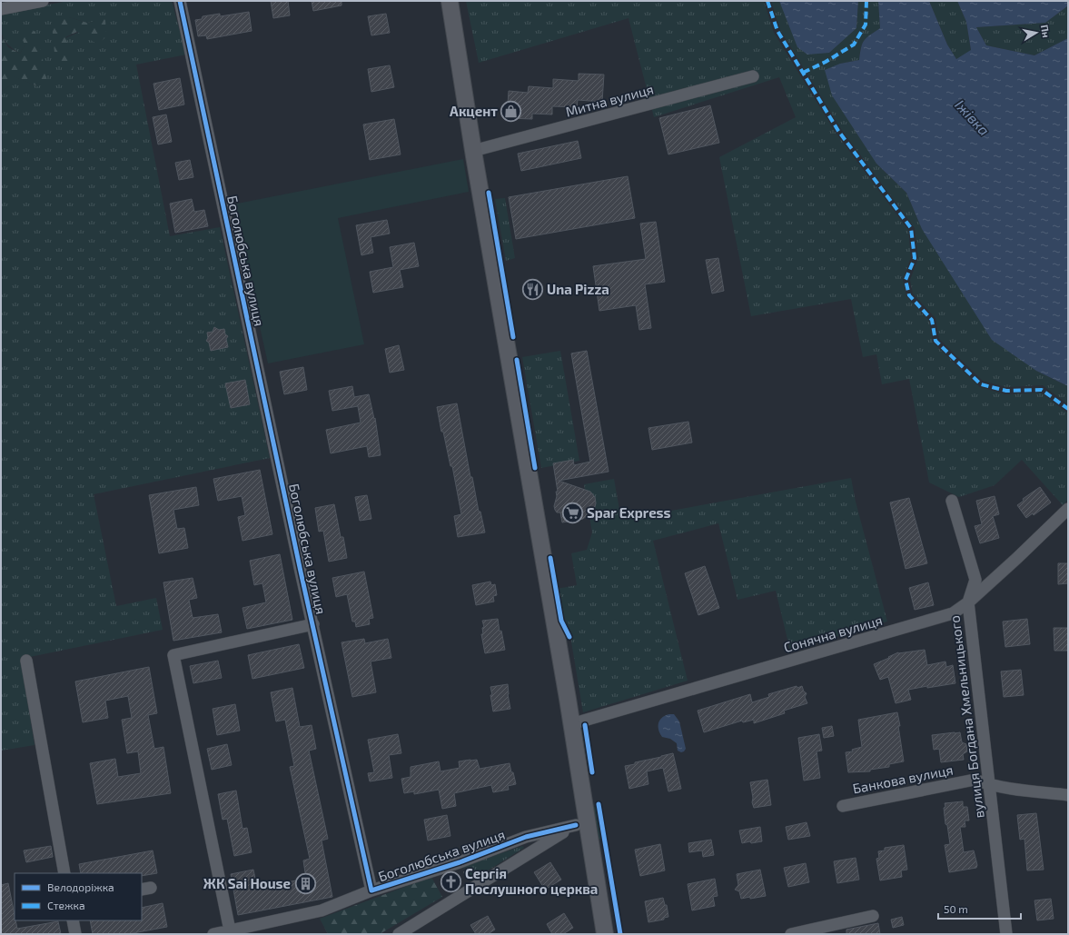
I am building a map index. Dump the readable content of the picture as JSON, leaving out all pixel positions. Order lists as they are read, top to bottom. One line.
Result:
{"streets":{"street":["Митна вулиця","Боголюбська вулиця","Сонячна вулиця","вулиця Богдана Хмельницького","Банкова вулиця"]},"crossings":[["Сонячна вулиця","вулиця Богдана Хмельницького"],["вулиця Богдана Хмельницького","Банкова вулиця"]],"water":["Іжівка"],"places":{"shop":["Акцент"],"restaurant":["Una Pizza"],"supermarket":["Spar Express"],"church":["Сергія Послушного церква"],"building":["ЖК Sai House"]},"legend":["Велодоріжка","Стежка"],"scale_bar":"50 m","north":"right"}
